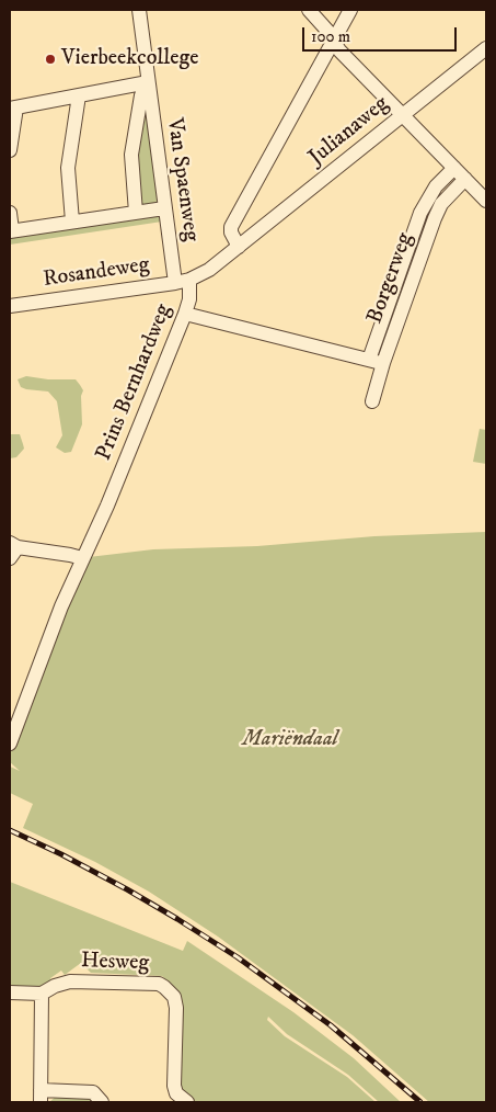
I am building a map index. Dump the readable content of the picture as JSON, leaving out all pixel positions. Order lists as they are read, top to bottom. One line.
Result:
{"streets":{"street":["Julianaweg","Van Spaenweg","Rosandeweg","Borgerweg","Prins Bernhardweg","Hesweg"]},"crossings":[["Julianaweg","Prins Bernhardweg"],["Van Spaenweg","Rosandeweg"],["Van Spaenweg","Prins Bernhardweg"],["Rosandeweg","Prins Bernhardweg"]],"parks":["Mariëndaal"],"places":["Vierbeekcollege"],"scale_bar":"100 m"}
